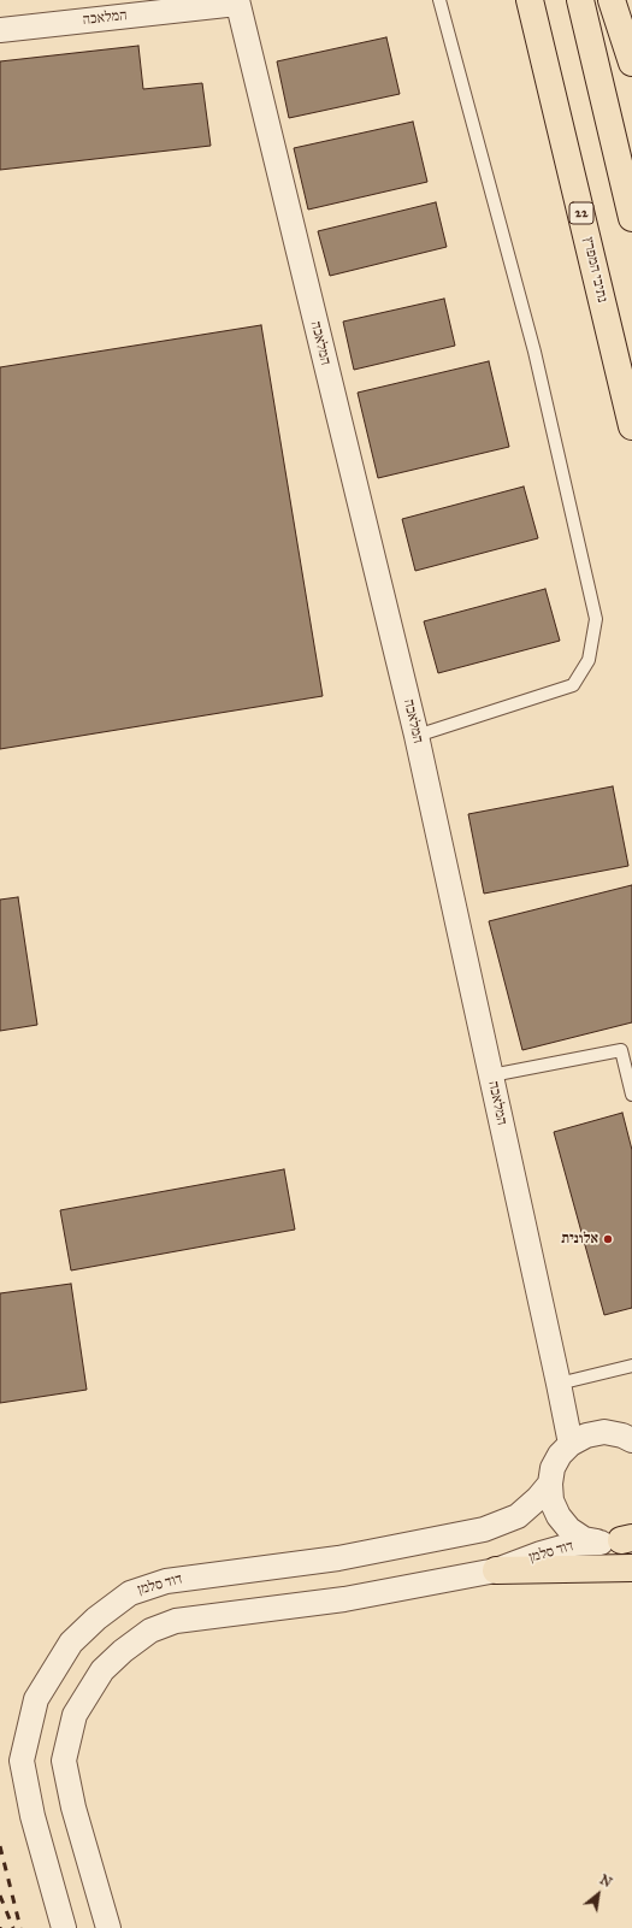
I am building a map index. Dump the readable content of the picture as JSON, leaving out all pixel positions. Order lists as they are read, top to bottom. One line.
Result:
{"streets":{"highway":["22","נתיבי המפרץ"],"street":["המלאכה","דוד סלמן"]},"places":["אלונית"],"north":"top right"}
